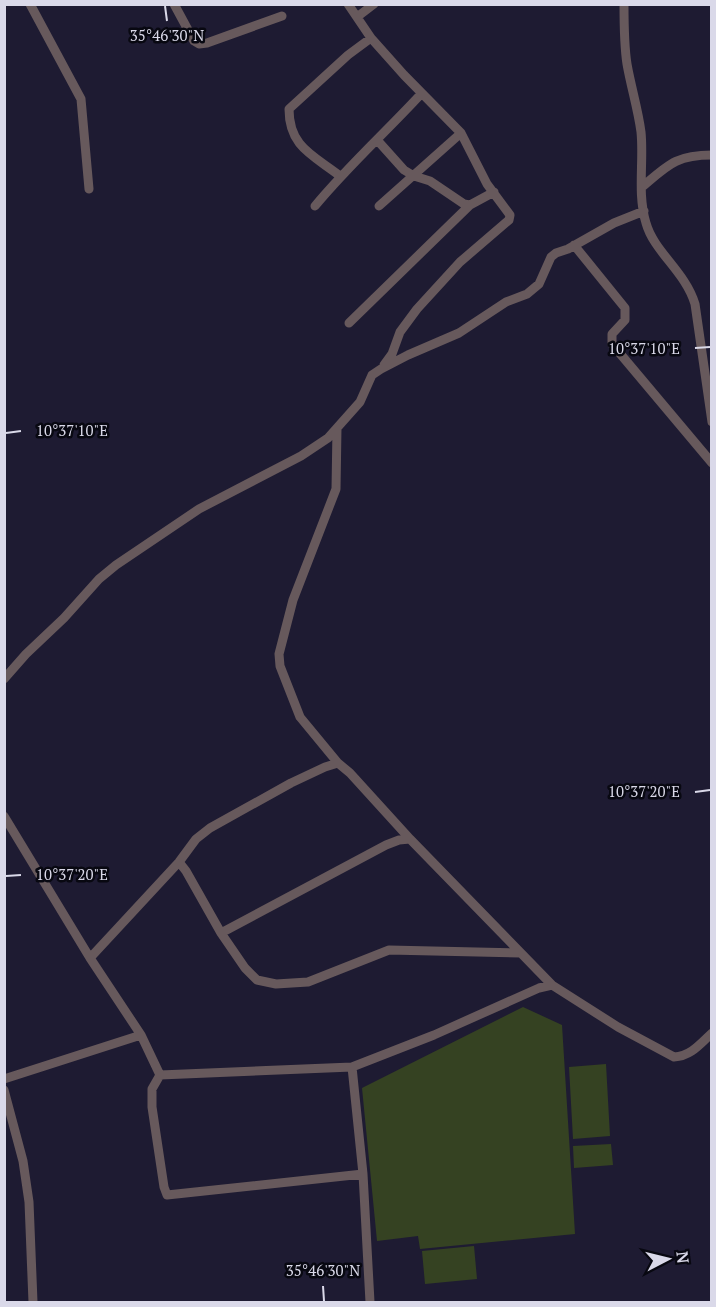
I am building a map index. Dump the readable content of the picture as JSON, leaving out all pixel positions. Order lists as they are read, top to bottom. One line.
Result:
{"north":"right","coordinates":["35°46'30\"N","10°37'10\"E","10°37'20\"E"]}
